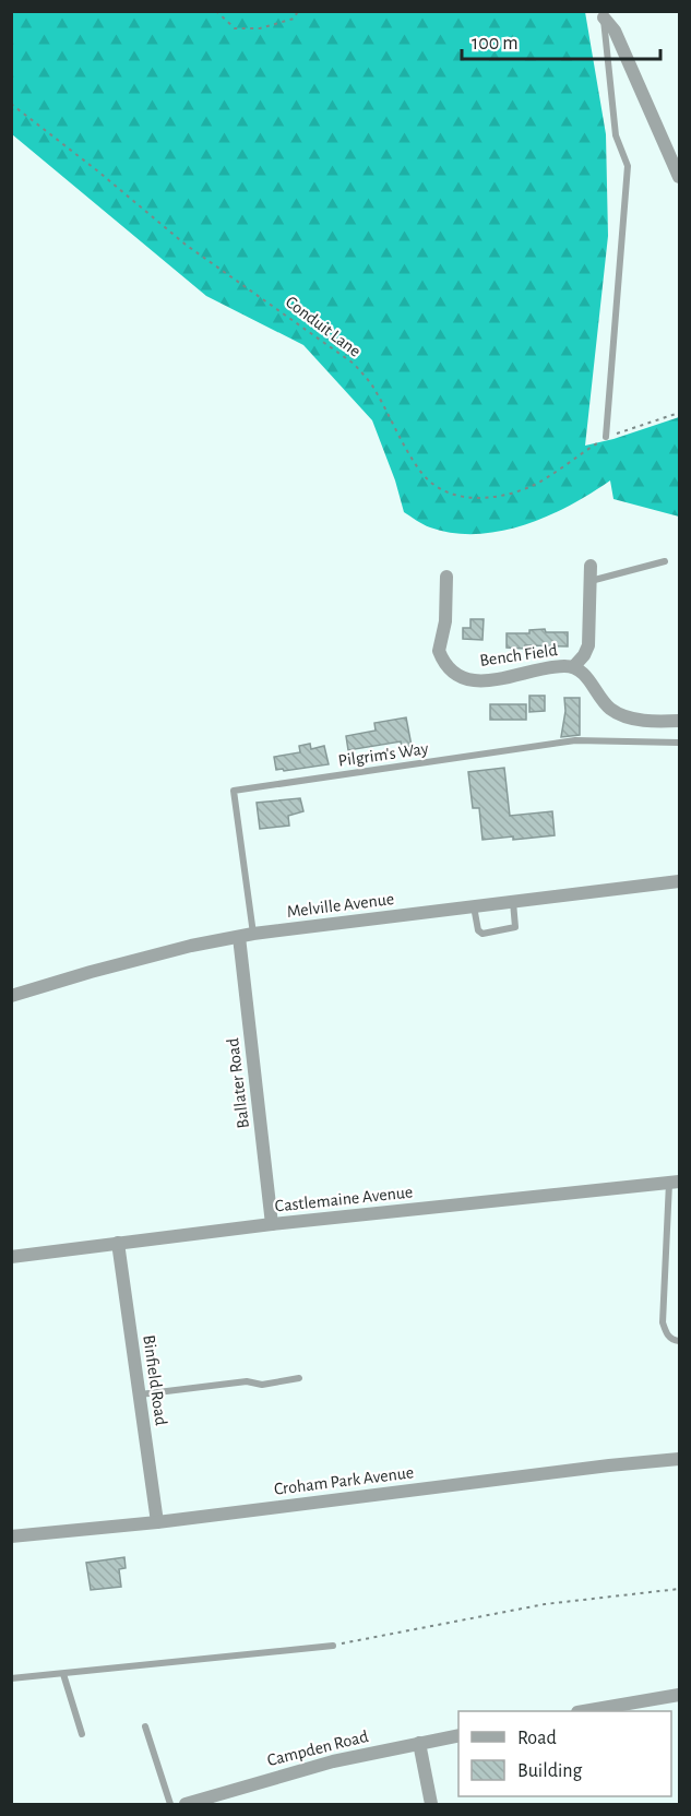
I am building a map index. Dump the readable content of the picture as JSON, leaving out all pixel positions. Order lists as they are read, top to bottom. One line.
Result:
{"streets":{"street":["Bench Field","Melville Avenue","Ballater Road","Castlemaine Avenue","Binfield Road","Croham Park Avenue","Campden Road"],"lane":["Pilgrim's Way"],"path":["Conduit Lane"]},"crossings":[["Pilgrim's Way","Melville Avenue"],["Pilgrim's Way","Ballater Road"],["Melville Avenue","Ballater Road"],["Ballater Road","Castlemaine Avenue"],["Castlemaine Avenue","Binfield Road"],["Binfield Road","Croham Park Avenue"]],"legend":["Road","Building"],"scale_bar":"100 m"}
